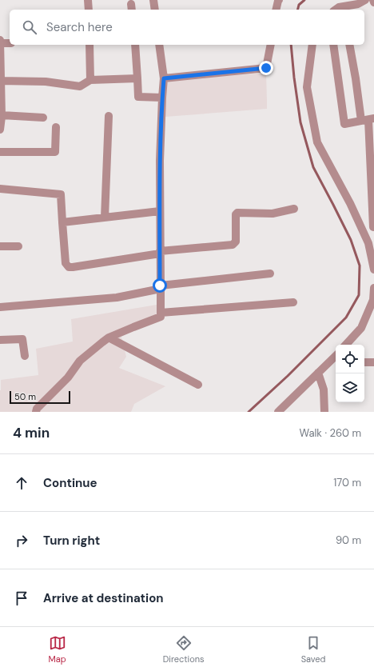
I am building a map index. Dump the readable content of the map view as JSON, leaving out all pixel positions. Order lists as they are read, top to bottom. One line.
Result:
{"scale_bar":"50 m","page":{"search":"Search here","scale":"50 m","heading":["4 min","Walk · 260 m"],"list":[["Continue","170 m"],["Turn right","90 m"],"Arrive at destination"],"nav":["Map","Directions","Saved"]}}
